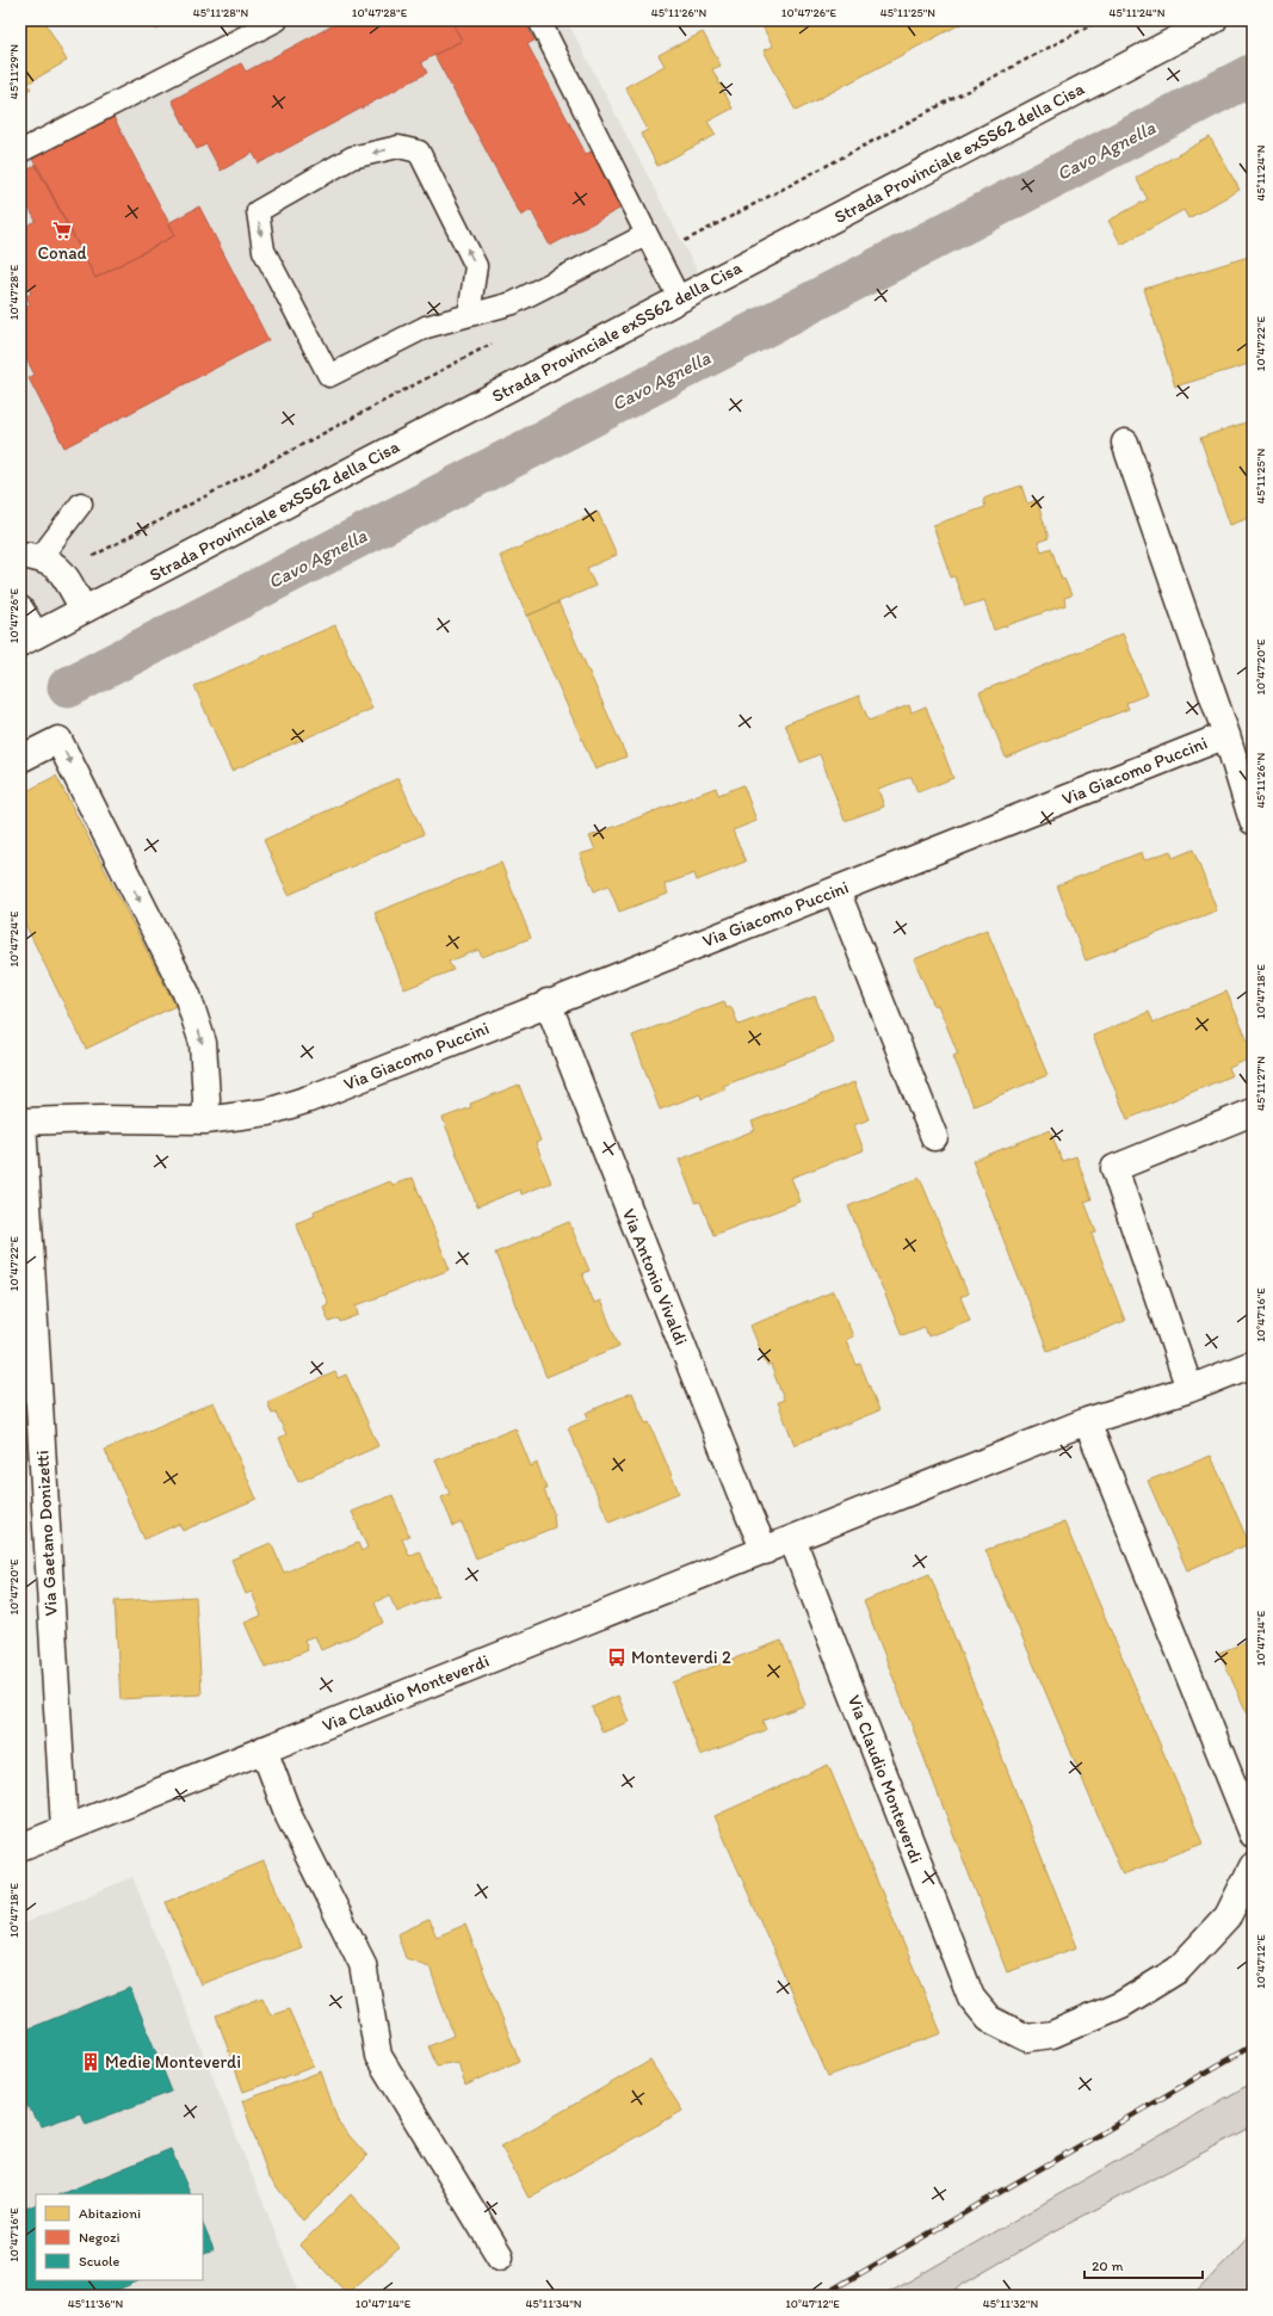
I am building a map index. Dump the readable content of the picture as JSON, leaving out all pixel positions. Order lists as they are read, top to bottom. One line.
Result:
{"streets":{"street":["Strada Provinciale exSS62 della Cisa","Via Giacomo Puccini","Via Antonio Vivaldi","Via Gaetano Donizetti","Via Claudio Monteverdi"]},"crossings":[["Via Giacomo Puccini","Via Antonio Vivaldi"],["Via Giacomo Puccini","Via Gaetano Donizetti"],["Via Antonio Vivaldi","Via Claudio Monteverdi"],["Via Gaetano Donizetti","Via Claudio Monteverdi"]],"water":["Cavo Agnella"],"places":{"supermarket":["Conad"],"bus stop":["Monteverdi 2"],"building":["Medie Monteverdi"]},"legend":["Abitazioni","Negozi","Scuole"],"scale_bar":"20 m","coordinates":["45°11'28\"N","10°47'28\"E","45°11'26\"N","10°47'26\"E","45°11'25\"N","45°11'24\"N","45°11'29\"N","10°47'22\"E","10°47'20\"E","10°47'24\"E","10°47'18\"E","45°11'27\"N","10°47'16\"E","10°47'14\"E","10°47'12\"E","45°11'36\"N","45°11'34\"N","45°11'32\"N"]}
